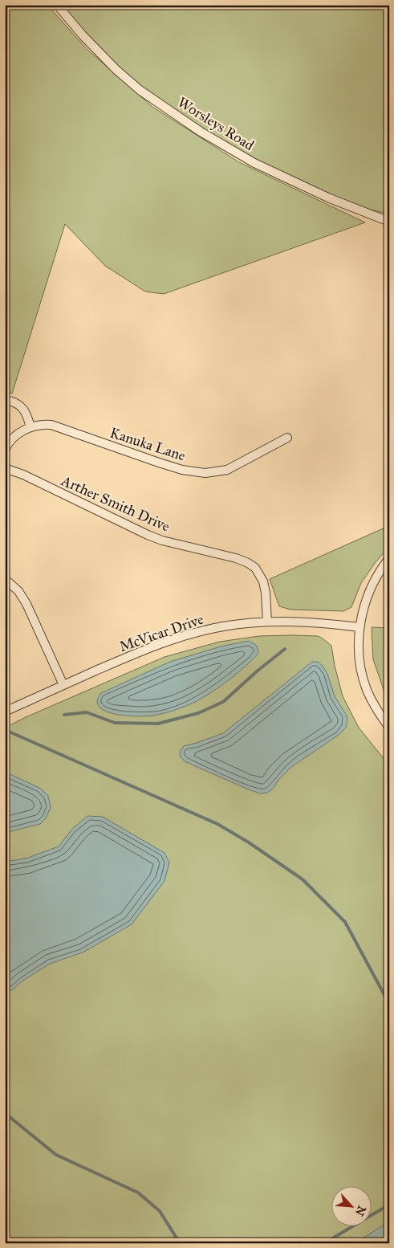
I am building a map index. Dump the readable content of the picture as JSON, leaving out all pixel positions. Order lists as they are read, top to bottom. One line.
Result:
{"streets":{"street":["Worsleys Road","Kanuka Lane","Arther Smith Drive","McVicar Drive"]},"crossings":[["Arther Smith Drive","McVicar Drive"]],"north":"bottom right"}
